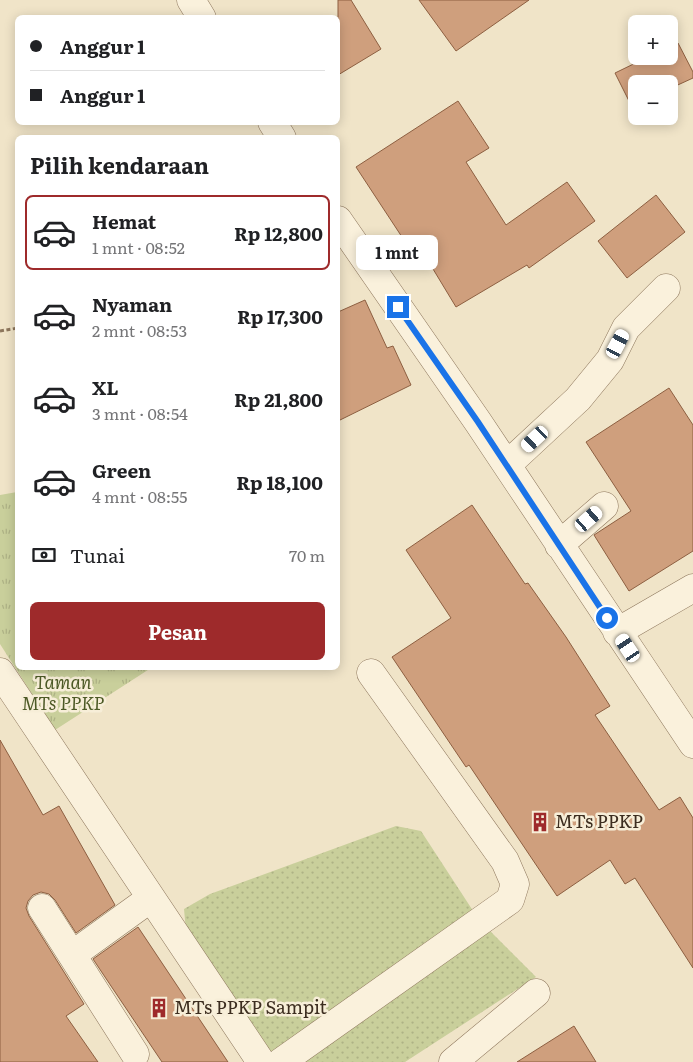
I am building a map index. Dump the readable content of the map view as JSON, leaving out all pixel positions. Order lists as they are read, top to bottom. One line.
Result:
{"parks":["Taman MTs PPKP"],"places":{"building":["MTs PPKP","MTs PPKP Sampit"]},"page":{"map_buttons":["+","−"],"banner":["Anggur 1","Anggur 1"],"heading":"Pilih kendaraan","list":[{"name":"Hemat","note":"1 mnt · 08:52","value":"Rp 12,800"},{"name":"Nyaman","note":"2 mnt · 08:53","value":"Rp 17,300"},{"name":"XL","note":"3 mnt · 08:54","value":"Rp 21,800"},{"name":"Green","note":"4 mnt · 08:55","value":"Rp 18,100"}],"bubble":"1 mnt","pay":["Tunai","70 m"],"buttons":"Pesan"}}
